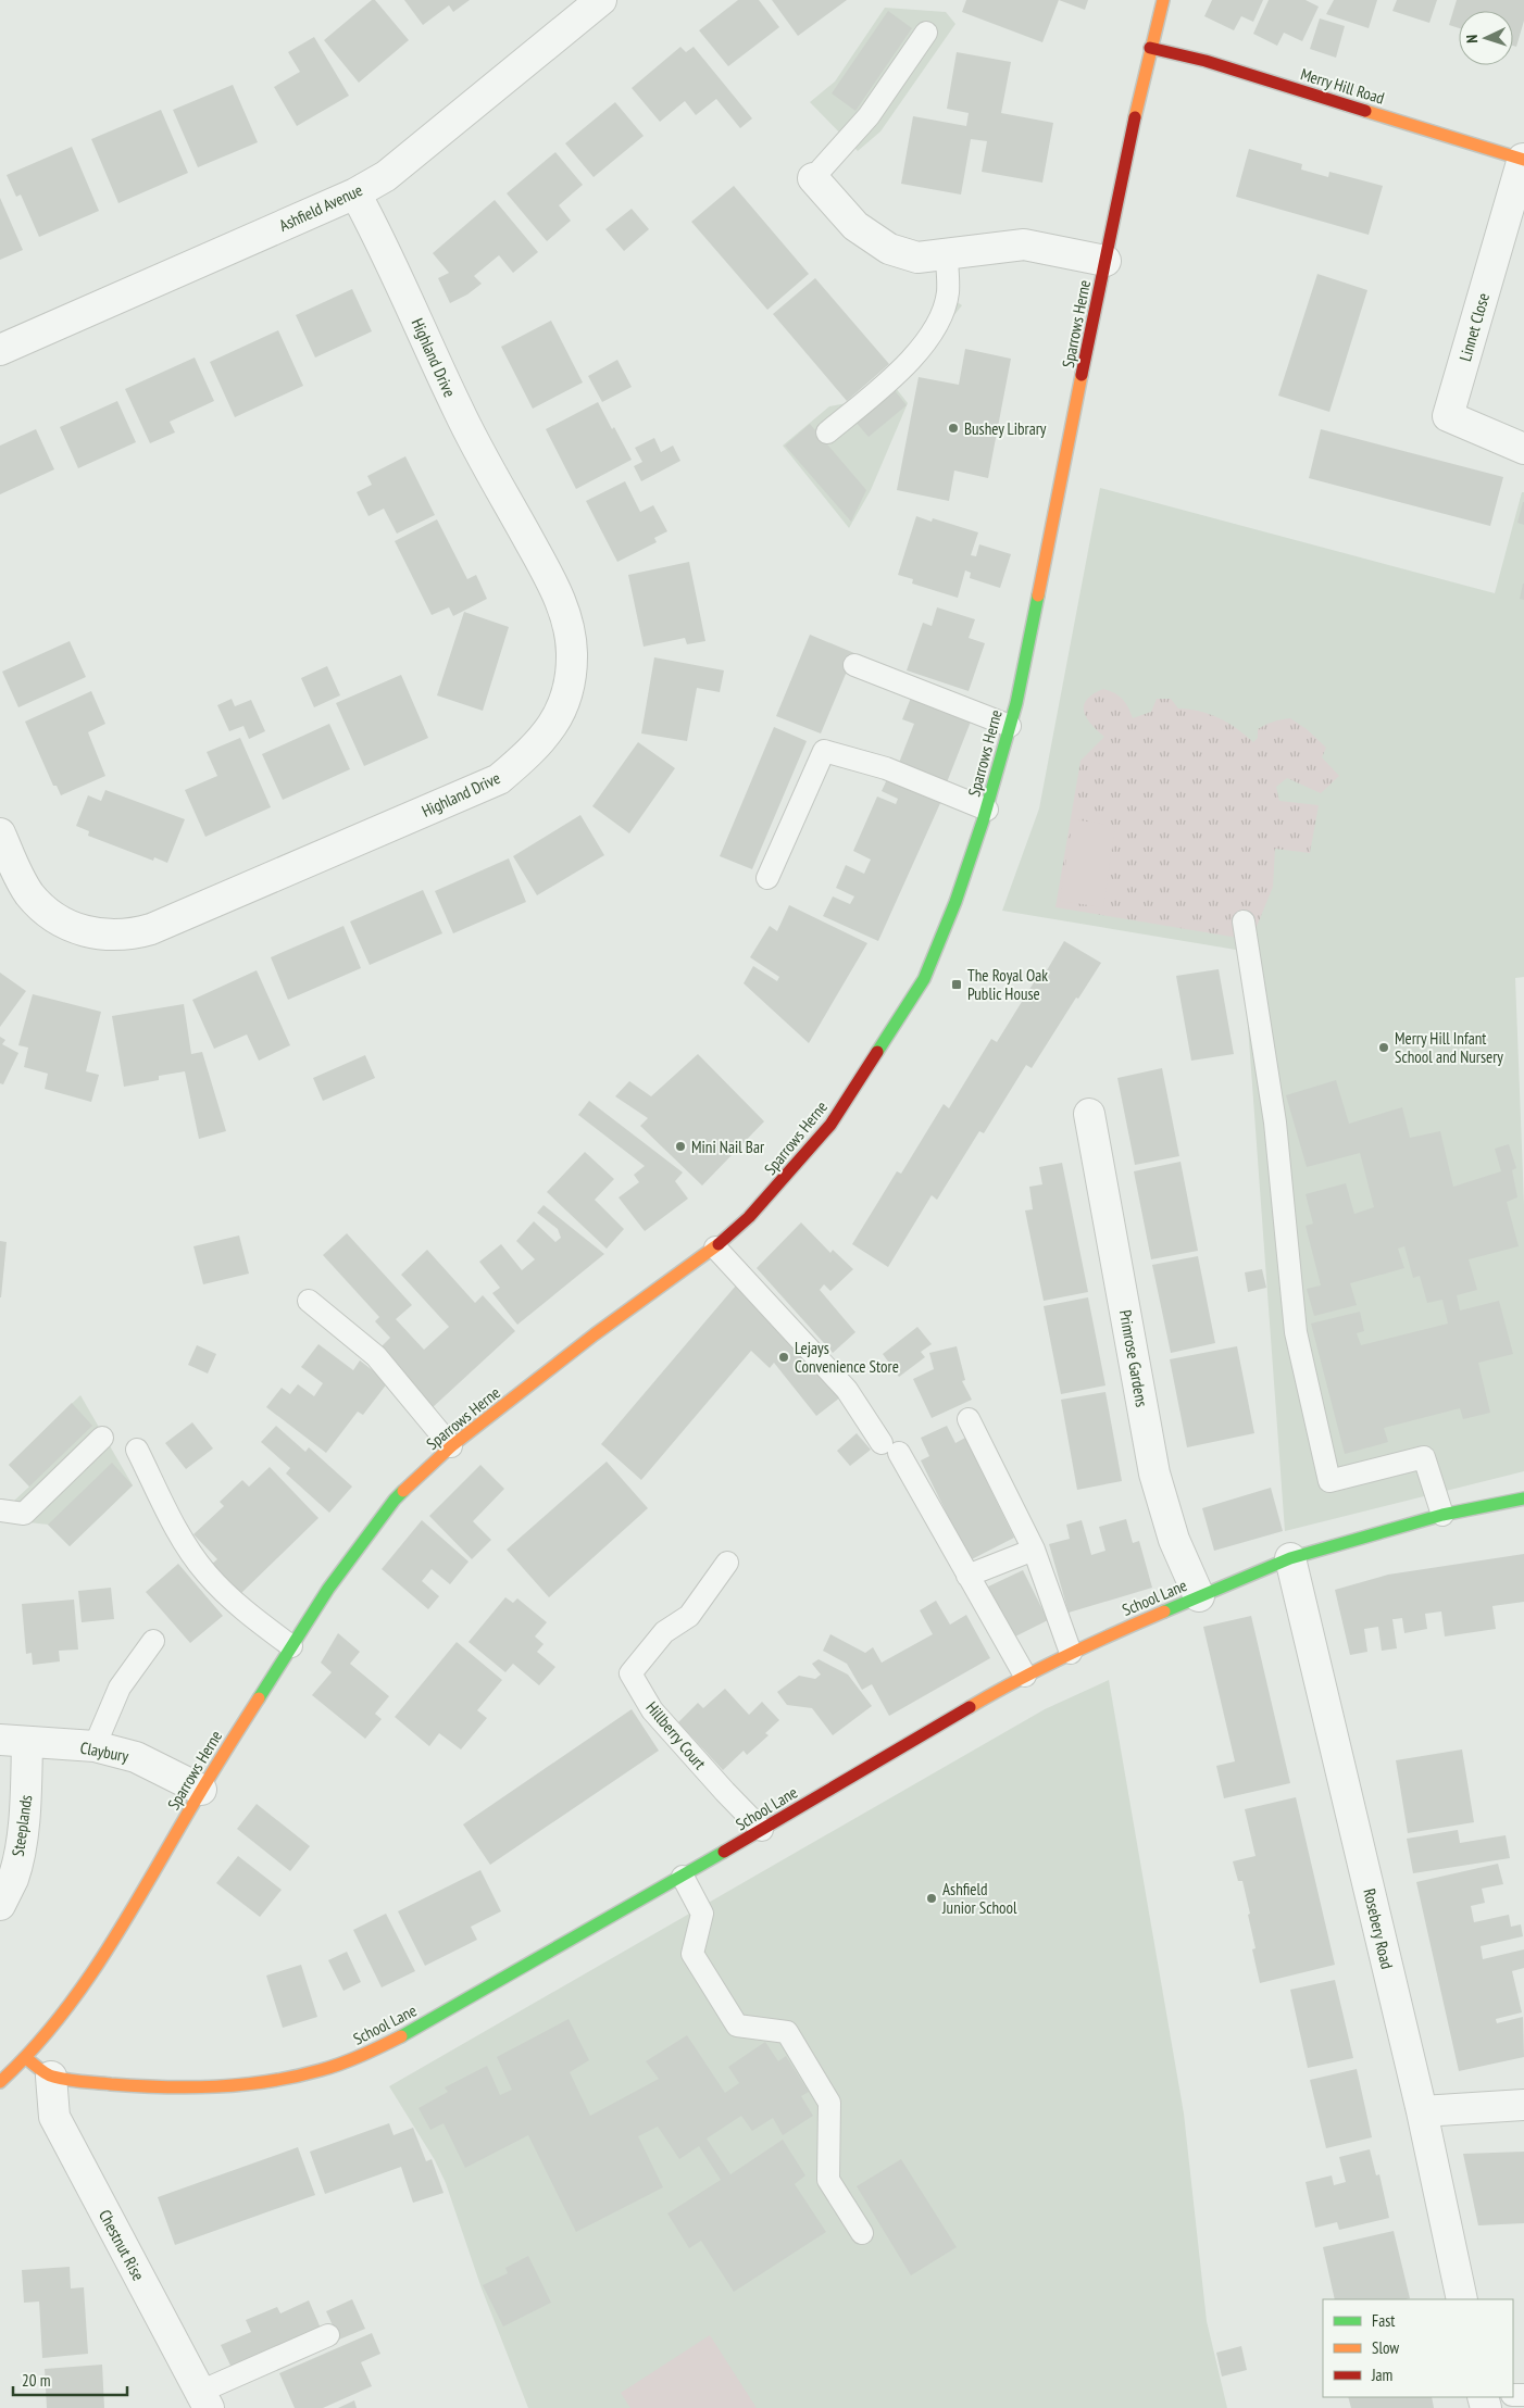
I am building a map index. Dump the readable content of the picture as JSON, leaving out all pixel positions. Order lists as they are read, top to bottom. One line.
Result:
{"streets":{"main road":["Merry Hill Road","Sparrows Herne","School Lane"],"street":["Ashfield Avenue","Linnet Close","Highland Drive","Primrose Gardens","Claybury","Steeplands","Rosebery Road","Chestnut Rise"],"lane":["Hillberry Court"]},"crossings":[["Merry Hill Road","Sparrows Herne"],["Merry Hill Road","Linnet Close"],["Ashfield Avenue","Highland Drive"],["Sparrows Herne","Claybury"],["Primrose Gardens","School Lane"],["School Lane","Hillberry Court"],["School Lane","Rosebery Road"],["School Lane","Chestnut Rise"],["Claybury","Steeplands"]],"places":{"other":["Bushey Library","Merry Hill Infant School and Nursery","Mini Nail Bar","Lejays Convenience Store","Ashfield Junior School"],"transit":["The Royal Oak Public House"]},"legend":["Fast","Slow","Jam"],"scale_bar":"20 m","north":"left"}
